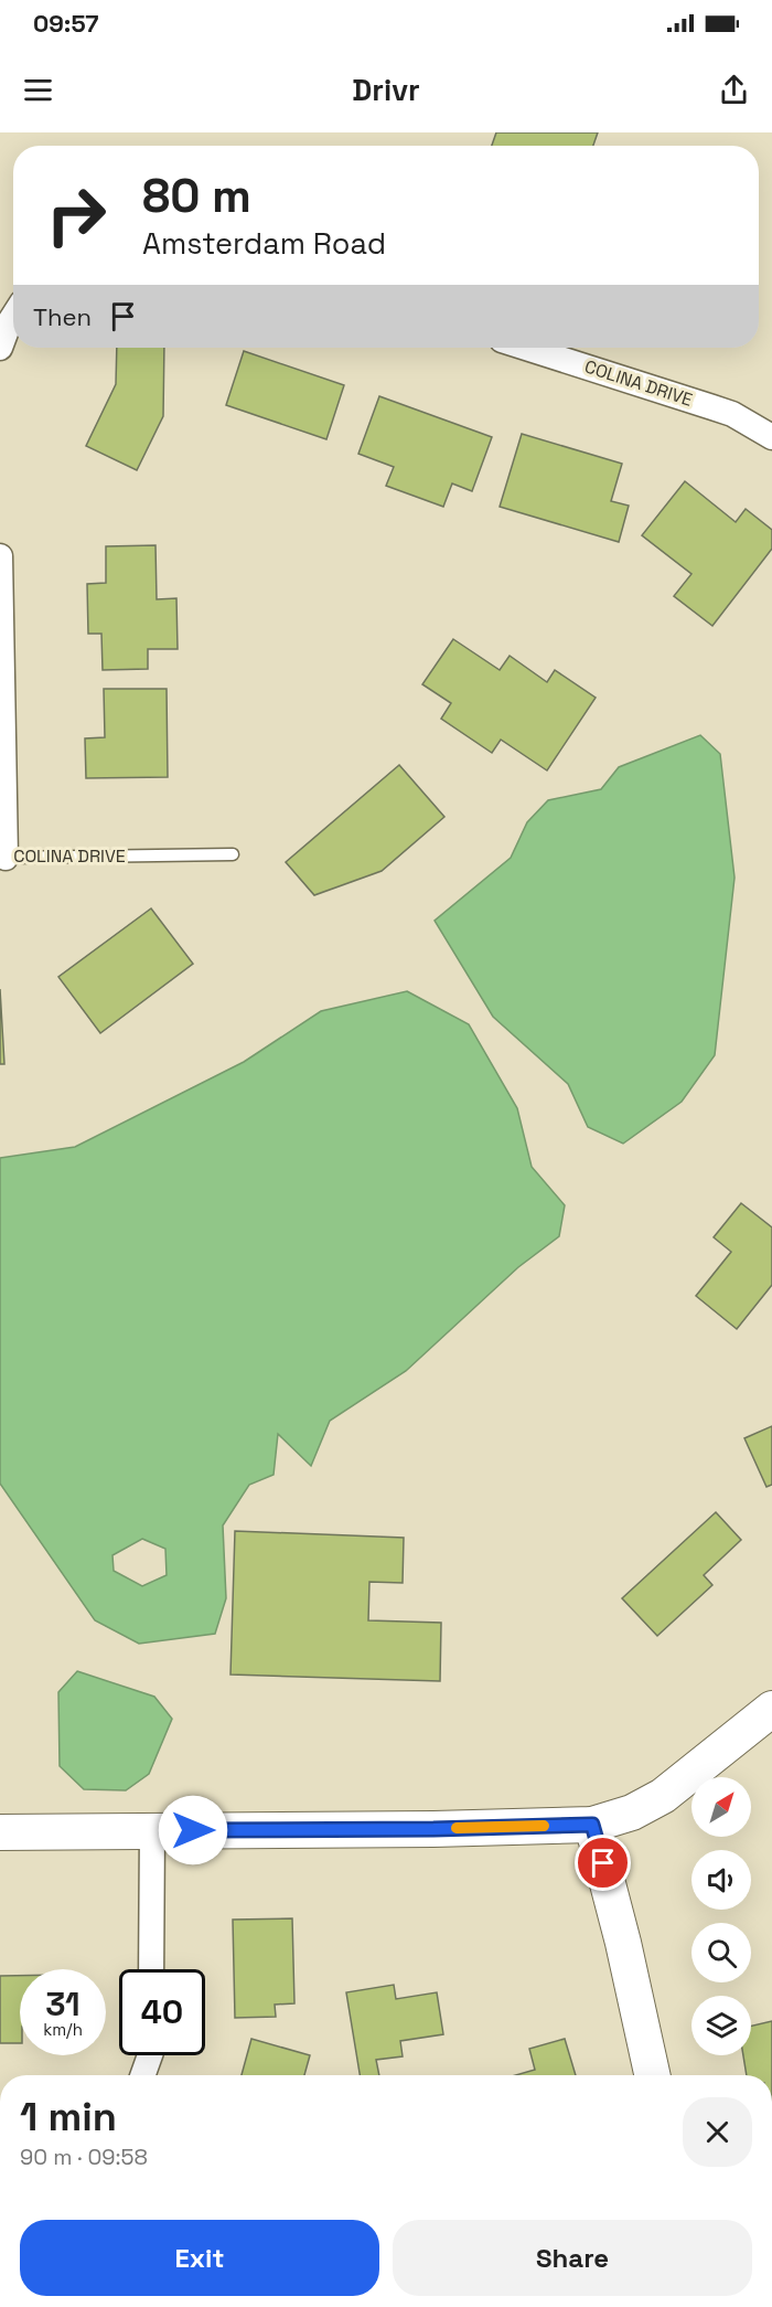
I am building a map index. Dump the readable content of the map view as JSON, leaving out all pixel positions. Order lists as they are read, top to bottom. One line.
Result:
{"streets":{"street":["COLINA DRIVE"]},"north":"top right","page":{"status":"09:57","header":"Drivr","turn":["80 m","Amsterdam Road"],"then":"Then","speed":"31 km/h","limit":"40","heading":["1 min","90 m · 09:58"],"buttons":["Exit","Share"]}}
